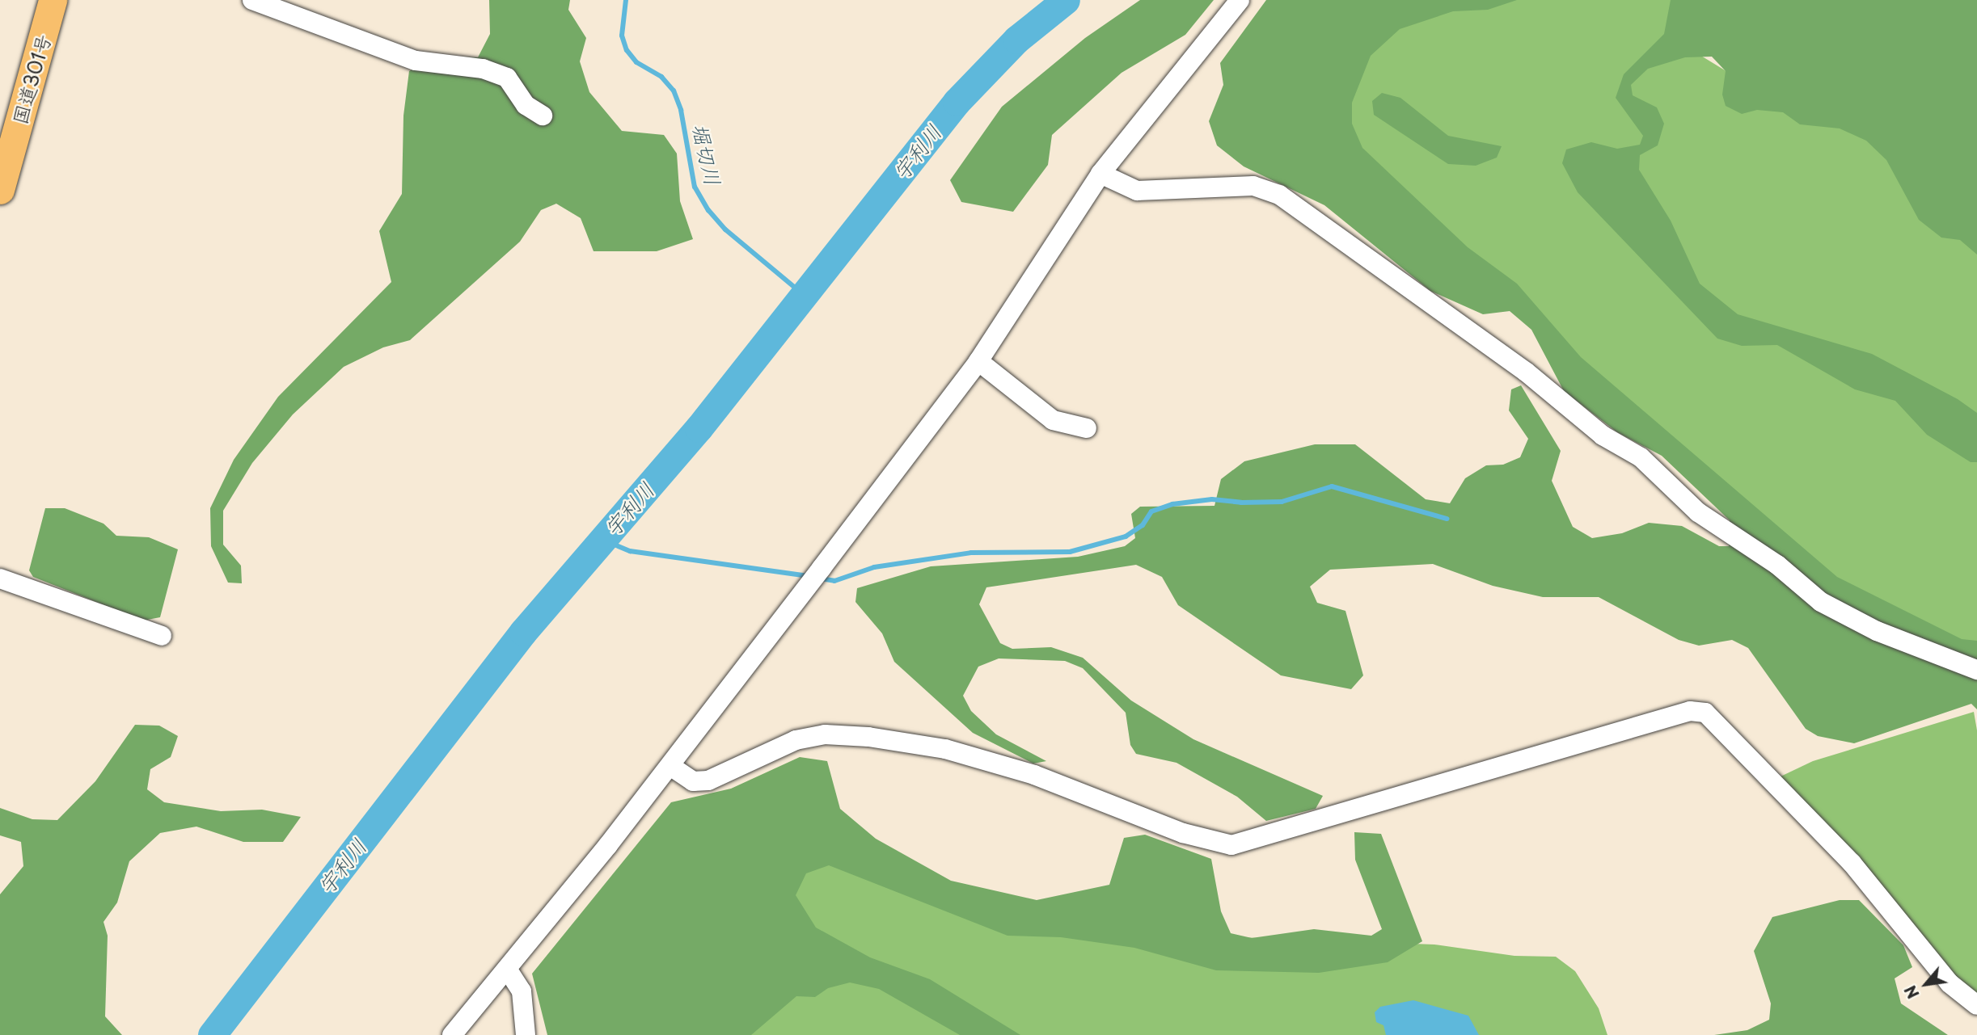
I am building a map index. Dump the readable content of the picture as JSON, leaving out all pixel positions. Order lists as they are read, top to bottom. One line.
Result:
{"streets":{"highway":["国道301号"]},"water":["宇利川","堀切川"],"north":"bottom left"}
